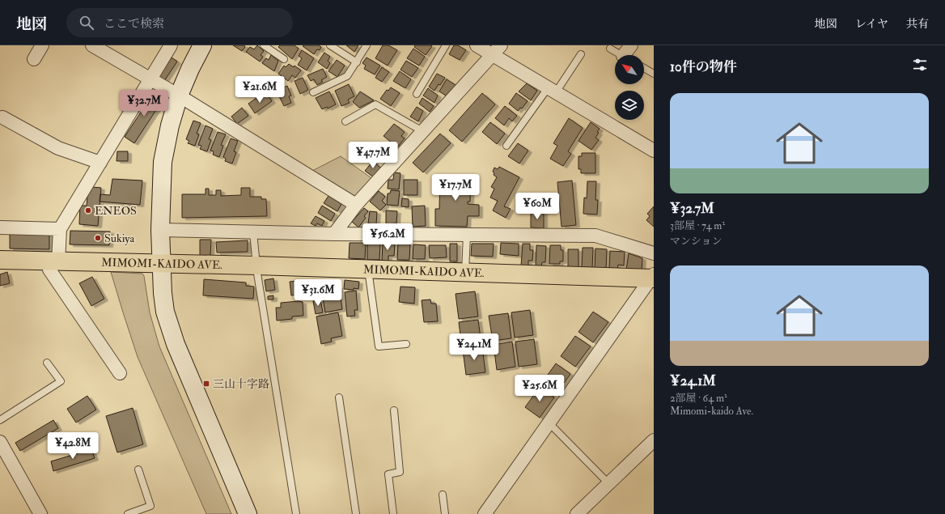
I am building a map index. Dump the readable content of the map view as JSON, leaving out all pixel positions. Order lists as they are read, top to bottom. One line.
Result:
{"streets":{"main road":["MIMOMI-KAIDO AVE."]},"places":{"other":["ENEOS","Sukiya"],"transit":["三山十字路"]},"north":"top left","page":{"header":"地図","search":"ここで検索","nav":["地図","レイヤ","共有"],"heading":"10件の物件","price":["¥21.6M","¥32.7M","¥47.7M","¥17.7M","¥60M","¥56.2M","¥31.6M","¥24.1M","¥25.6M","¥42.8M"],"list":[{"name":"¥32.7M","note":"3部屋 · 74 m² · マンション"},{"name":"¥24.1M","note":"2部屋 · 64 m² · Mimomi-kaido Ave."}]}}
